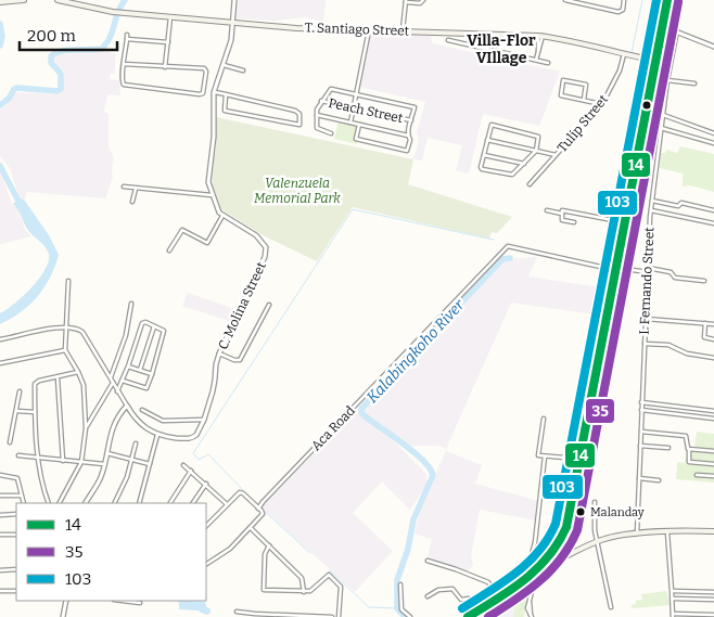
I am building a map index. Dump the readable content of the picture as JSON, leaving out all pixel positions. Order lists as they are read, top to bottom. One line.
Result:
{"streets":{"main road":["T. Santiago Street"],"street":["Peach Street","Tulip Street","I. Fernando Street","C. Molina Street","Aca Road"]},"crossings":[["T. Santiago Street","Tulip Street"]],"districts":["Villa-Flor VIllage"],"water":["Kalabingkoho River"],"parks":["Valenzuela Memorial Park"],"places":["Malanday"],"lines":["transit line 14","transit line 103","transit line 35"],"legend":["14","35","103"],"scale_bar":"200 m"}
